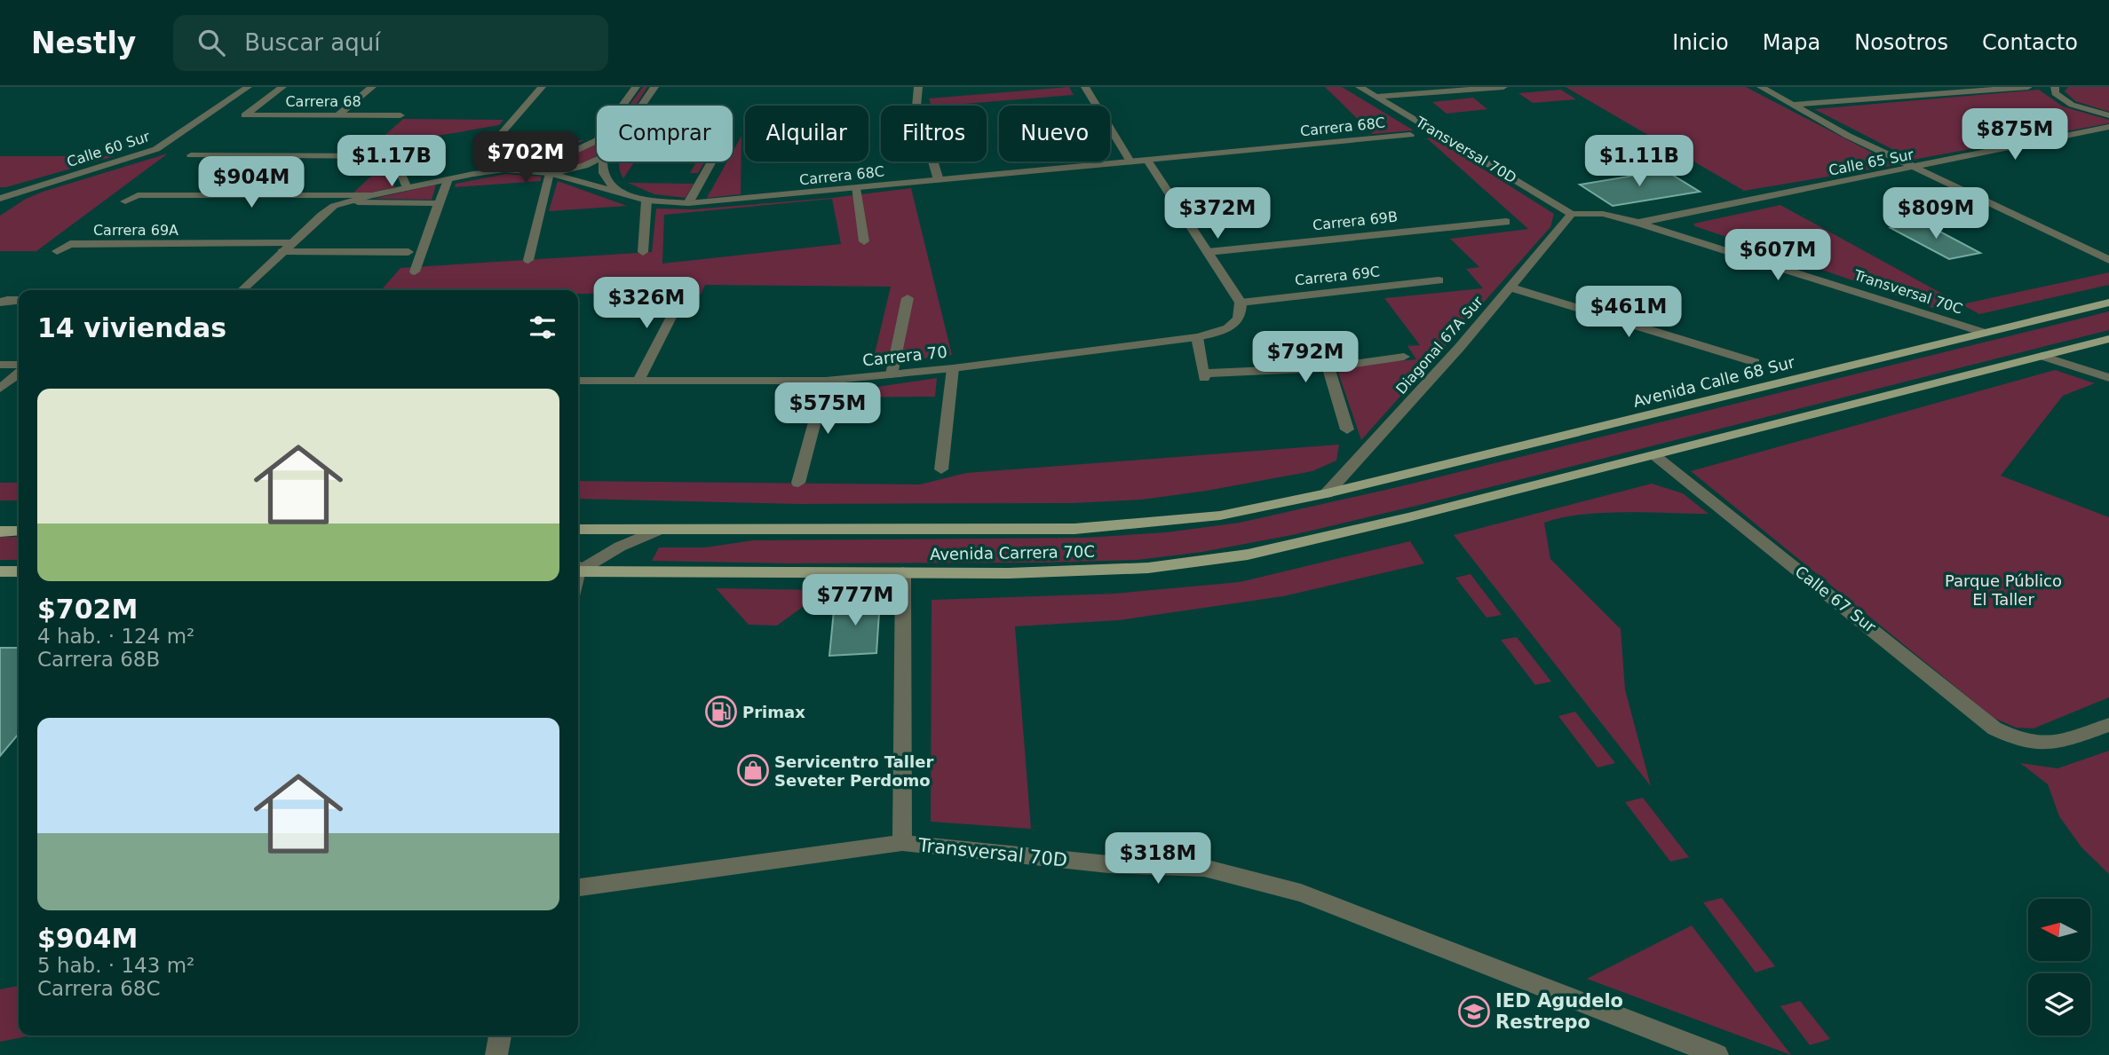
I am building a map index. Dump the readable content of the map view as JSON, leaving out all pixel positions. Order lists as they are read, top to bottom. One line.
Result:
{"streets":{"main road":["Avenida Calle 68 Sur","Avenida Carrera 70C"],"street":["Carrera 68","Carrera 68C","Calle 60 Sur","Transversal 70D","Calle 65 Sur","Carrera 69B","Carrera 69A","Carrera 69C","Transversal 70C","Diagonal 67A Sur","Carrera 70","Calle 67 Sur"]},"crossings":[["Transversal 70D","Transversal 70C"],["Transversal 70D","Diagonal 67A Sur"],["Calle 65 Sur","Transversal 70C"],["Carrera 69C","Carrera 70"],["Transversal 70C","Diagonal 67A Sur"],["Transversal 70C","Avenida Calle 68 Sur"],["Diagonal 67A Sur","Avenida Calle 68 Sur"],["Diagonal 67A Sur","Avenida Carrera 70C"],["Avenida Calle 68 Sur","Avenida Carrera 70C"],["Avenida Carrera 70C","Calle 67 Sur"]],"parks":["Parque Público El Taller"],"places":{"fuel station":["Primax"],"shop":["Servicentro Taller Seveter Perdomo"],"school or university":["IED Agudelo Restrepo"]},"north":"left","page":{"header":"Nestly","search":"Buscar aquí","nav":["Inicio","Mapa","Nosotros","Contacto"],"chip":["Comprar","Alquilar","Filtros","Nuevo"],"price":["$875M","$702M","$1.17B","$1.11B","$904M","$372M","$809M","$607M","$326M","$461M","$792M","$575M","$777M","$318M"],"heading":"14 viviendas","list":[{"name":"$702M","note":"4 hab. · 124 m² · Carrera 68B"},{"name":"$904M","note":"5 hab. · 143 m² · Carrera 68C"}]}}
